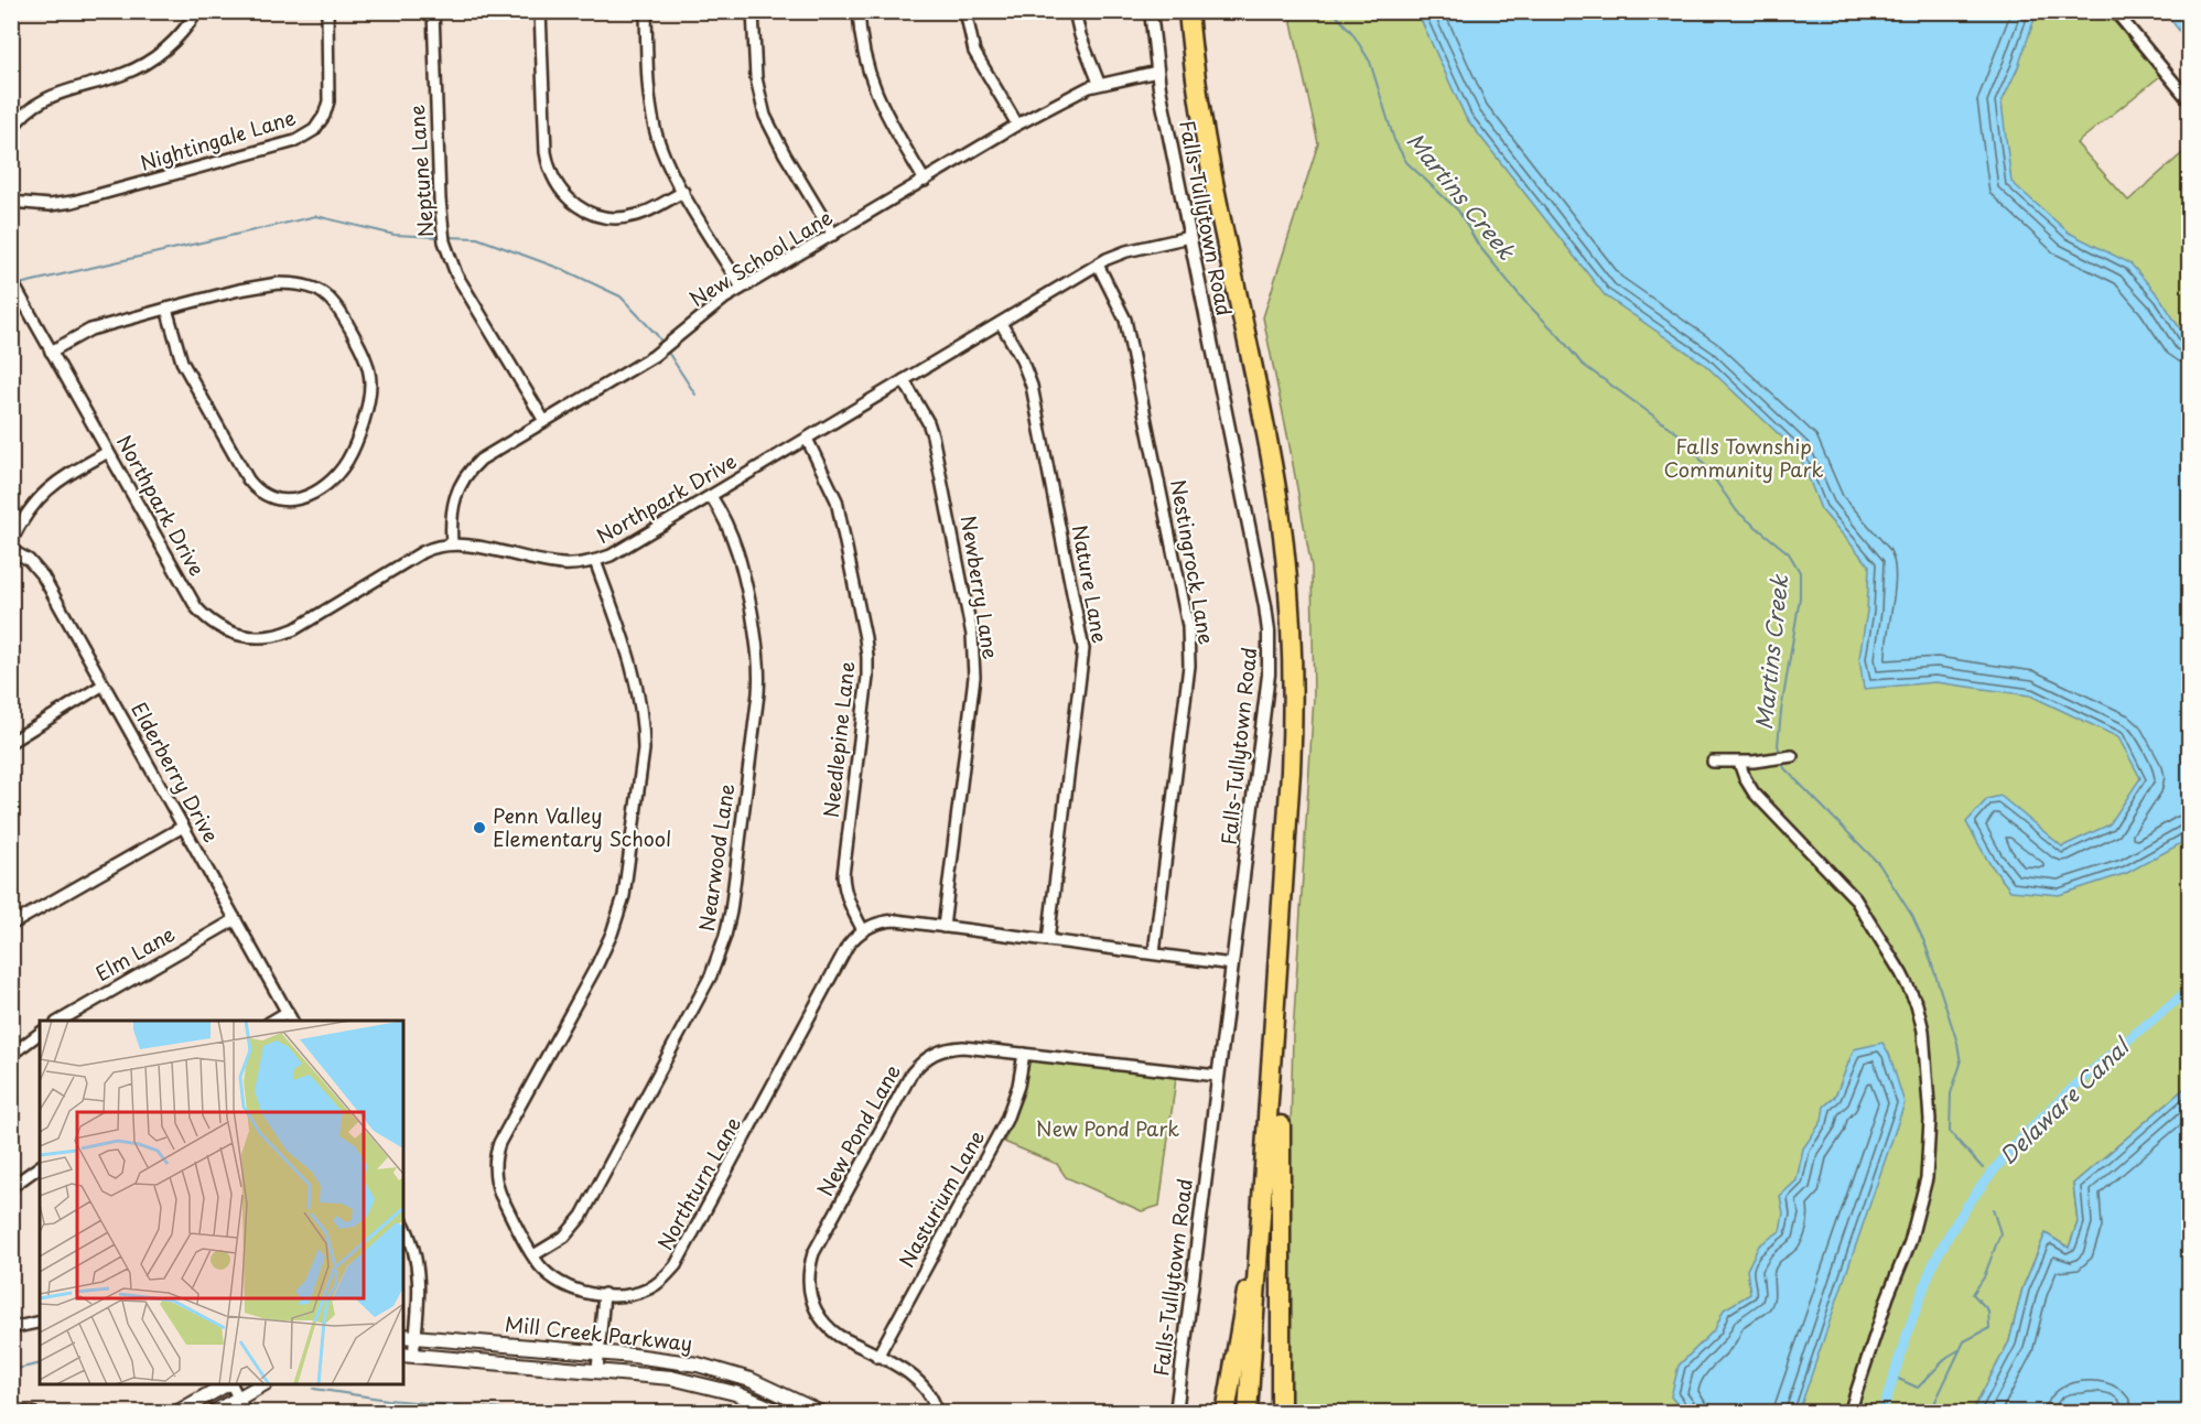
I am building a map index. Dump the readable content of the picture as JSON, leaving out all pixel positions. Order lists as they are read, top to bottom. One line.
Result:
{"streets":{"main road":["Mill Creek Parkway"],"street":["Nightingale Lane","Neptune Lane","Falls-Tullytown Road","New School Lane","Northpark Drive","Nestingrock Lane","Nature Lane","Newberry Lane","Needlepine Lane","Elderberry Drive","Nearwood Lane","Elm Lane","New Pond Lane","Northturn Lane","Nasturium Lane"]},"crossings":[["Neptune Lane","New School Lane"],["Falls-Tullytown Road","New School Lane"],["Falls-Tullytown Road","Northpark Drive"],["Falls-Tullytown Road","New Pond Lane"],["New School Lane","Northpark Drive"],["Northpark Drive","Nestingrock Lane"],["Northpark Drive","Nature Lane"],["Northpark Drive","Newberry Lane"],["Northpark Drive","Needlepine Lane"],["Northpark Drive","Nearwood Lane"],["Northpark Drive","Northturn Lane"],["Needlepine Lane","Northturn Lane"],["Elderberry Drive","Elm Lane"],["Nearwood Lane","Northturn Lane"],["New Pond Lane","Nasturium Lane"]],"water":["Martins Creek","Delaware Canal"],"parks":["Falls Township Community Park","New Pond Park"],"places":["Penn Valley Elementary School"]}
